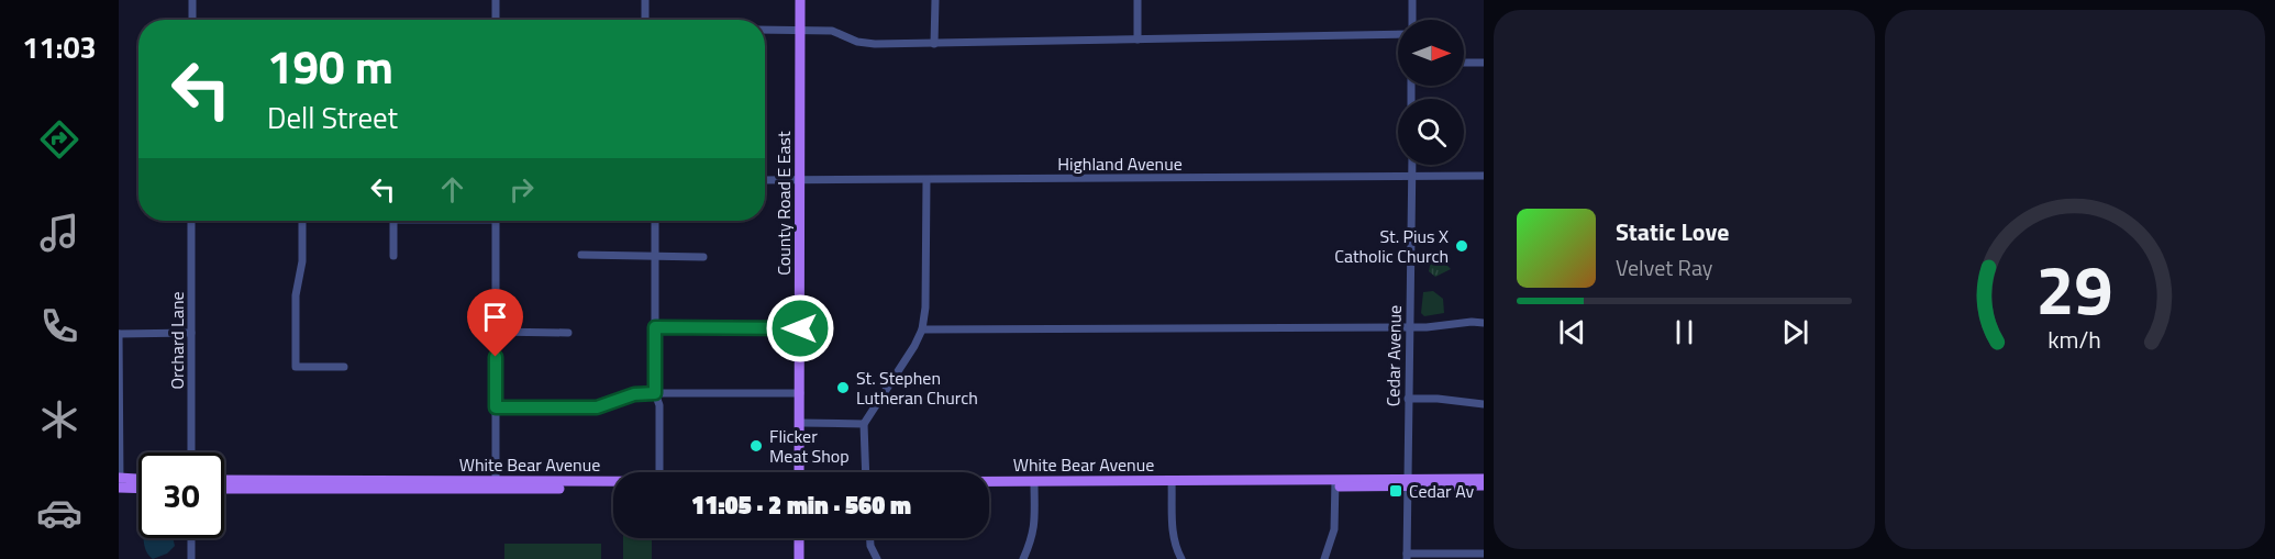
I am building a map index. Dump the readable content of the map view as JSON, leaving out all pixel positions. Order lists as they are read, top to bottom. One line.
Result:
{"streets":{"main road":["County Road E East","White Bear Avenue"],"street":["Highland Avenue","Orchard Lane","Cedar Avenue"]},"crossings":[["Highland Avenue","County Road E East"],["Highland Avenue","Cedar Avenue"],["Cedar Avenue","White Bear Avenue"]],"places":{"other":["St. Pius X Catholic Church","St. Stephen Lutheran Church","Flicker Meat Shop"],"transit":["Cedar Av"]},"north":"right","page":{"tabs":"11:03","turn":["190 m","Dell Street"],"song":["Static Love","Velvet Ray"],"limit":"30","trip":"11:05 · 2 min · 560 m","gauge":["29","km/h"]}}
